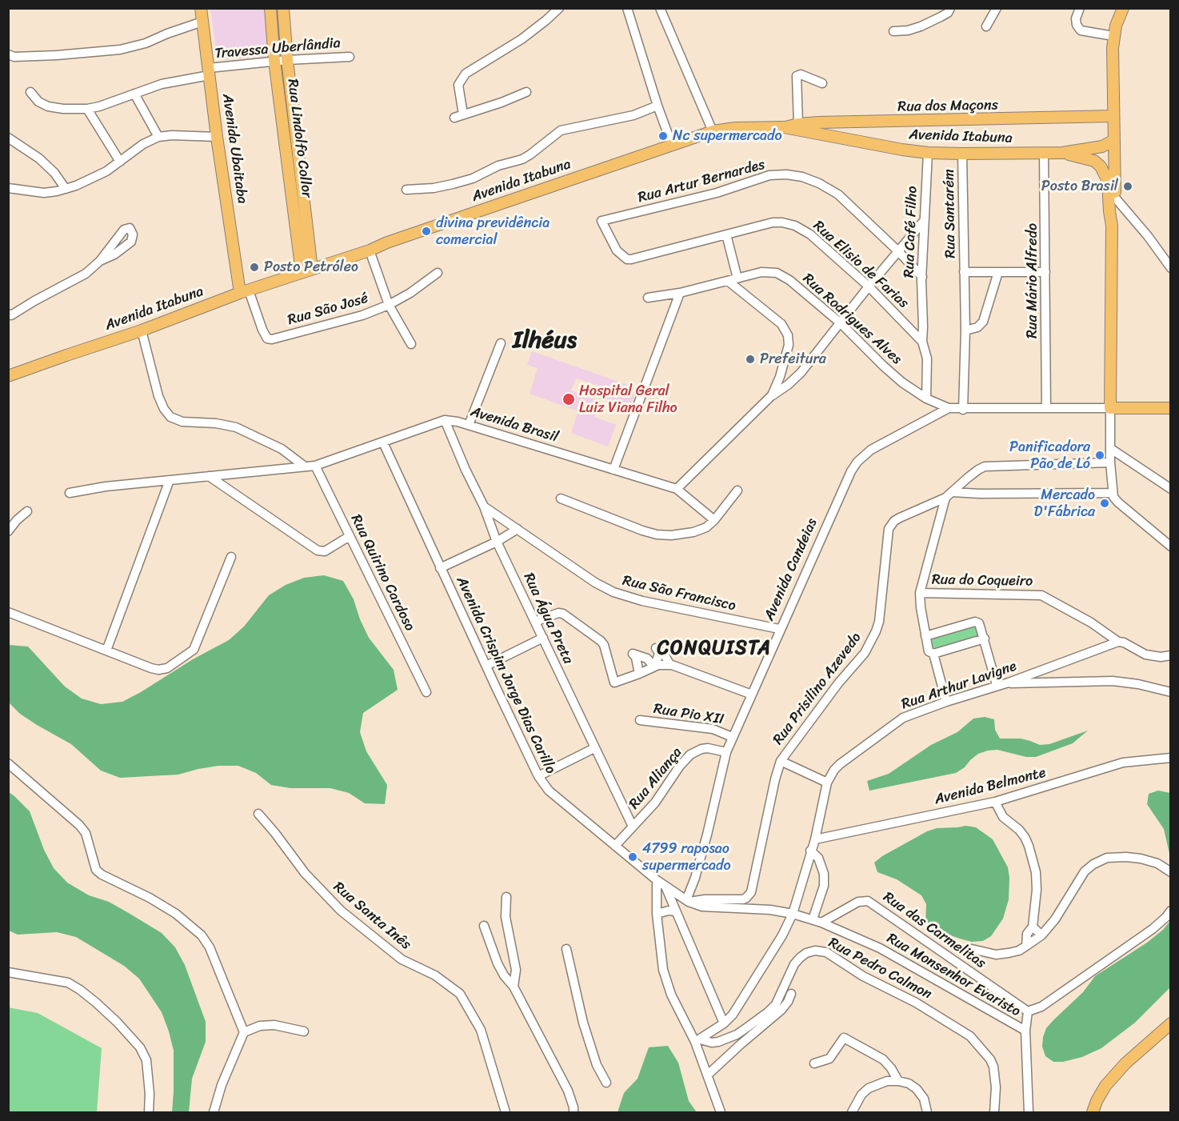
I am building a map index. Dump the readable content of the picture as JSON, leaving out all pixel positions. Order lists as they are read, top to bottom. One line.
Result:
{"streets":{"main road":["Rua dos Maçons","Avenida Itabuna","Rua Lindolfo Collor","Avenida Ubaitaba"],"street":["Travessa Uberlândia","Rua Artur Bernardes","Rua Santarém","Rua Café Filho","Rua Elisio de Farias","Rua Mário Alfredo","Rua São José","Rua Rodrigues Alves","Avenida Brasil","Avenida Candeias","Rua Quirino Cardoso","Rua do Coqueiro","Rua São Francisco","Rua Água Preta","Avenida Crispim Jorge Dias Carillo","Rua Arthur Lavigne","Rua Prisilino Azevedo","Rua Pio XII","Rua Aliança","Avenida Belmonte","Rua Santa Inês","Rua das Carmelitas","Rua Pedro Calmon","Rua Monsenhor Evaristo"]},"crossings":[["Travessa Uberlândia","Rua Lindolfo Collor"],["Travessa Uberlândia","Avenida Ubaitaba"],["Rua dos Maçons","Avenida Itabuna"],["Avenida Itabuna","Rua Lindolfo Collor"],["Avenida Itabuna","Avenida Ubaitaba"],["Avenida Itabuna","Rua Santarém"],["Avenida Itabuna","Rua Café Filho"],["Avenida Itabuna","Rua Mário Alfredo"],["Avenida Itabuna","Rua São José"],["Avenida Itabuna","Rua Rodrigues Alves"],["Avenida Ubaitaba","Rua São José"],["Rua Artur Bernardes","Rua Café Filho"],["Rua Artur Bernardes","Rua Elisio de Farias"],["Rua Santarém","Rua Mário Alfredo"],["Rua Santarém","Rua Rodrigues Alves"],["Rua Café Filho","Rua Elisio de Farias"],["Rua Café Filho","Rua Rodrigues Alves"],["Rua Mário Alfredo","Rua Rodrigues Alves"],["Rua Rodrigues Alves","Avenida Candeias"],["Avenida Brasil","Rua Água Preta"],["Avenida Candeias","Rua São Francisco"],["Avenida Candeias","Avenida Crispim Jorge Dias Carillo"],["Avenida Candeias","Rua Prisilino Azevedo"],["Avenida Candeias","Rua Pio XII"],["Avenida Candeias","Rua Aliança"],["Rua do Coqueiro","Rua Arthur Lavigne"],["Rua São Francisco","Rua Água Preta"],["Rua Água Preta","Rua Aliança"],["Avenida Crispim Jorge Dias Carillo","Rua Arthur Lavigne"],["Avenida Crispim Jorge Dias Carillo","Rua Prisilino Azevedo"],["Avenida Crispim Jorge Dias Carillo","Rua Aliança"],["Avenida Crispim Jorge Dias Carillo","Rua Monsenhor Evaristo"],["Rua Arthur Lavigne","Avenida Belmonte"],["Rua Arthur Lavigne","Rua Pedro Calmon"],["Rua Arthur Lavigne","Rua Monsenhor Evaristo"],["Rua das Carmelitas","Rua Monsenhor Evaristo"]],"districts":["Ilhéus","CONQUISTA"],"places":["Nc supermercado","Posto Brasil","divina previdência comercial","Posto Petróleo","Prefeitura","Hospital Geral Luiz Viana Filho","Panificadora Pão de Ló","Mercado D'Fábrica","4799 raposao supermercado"]}
